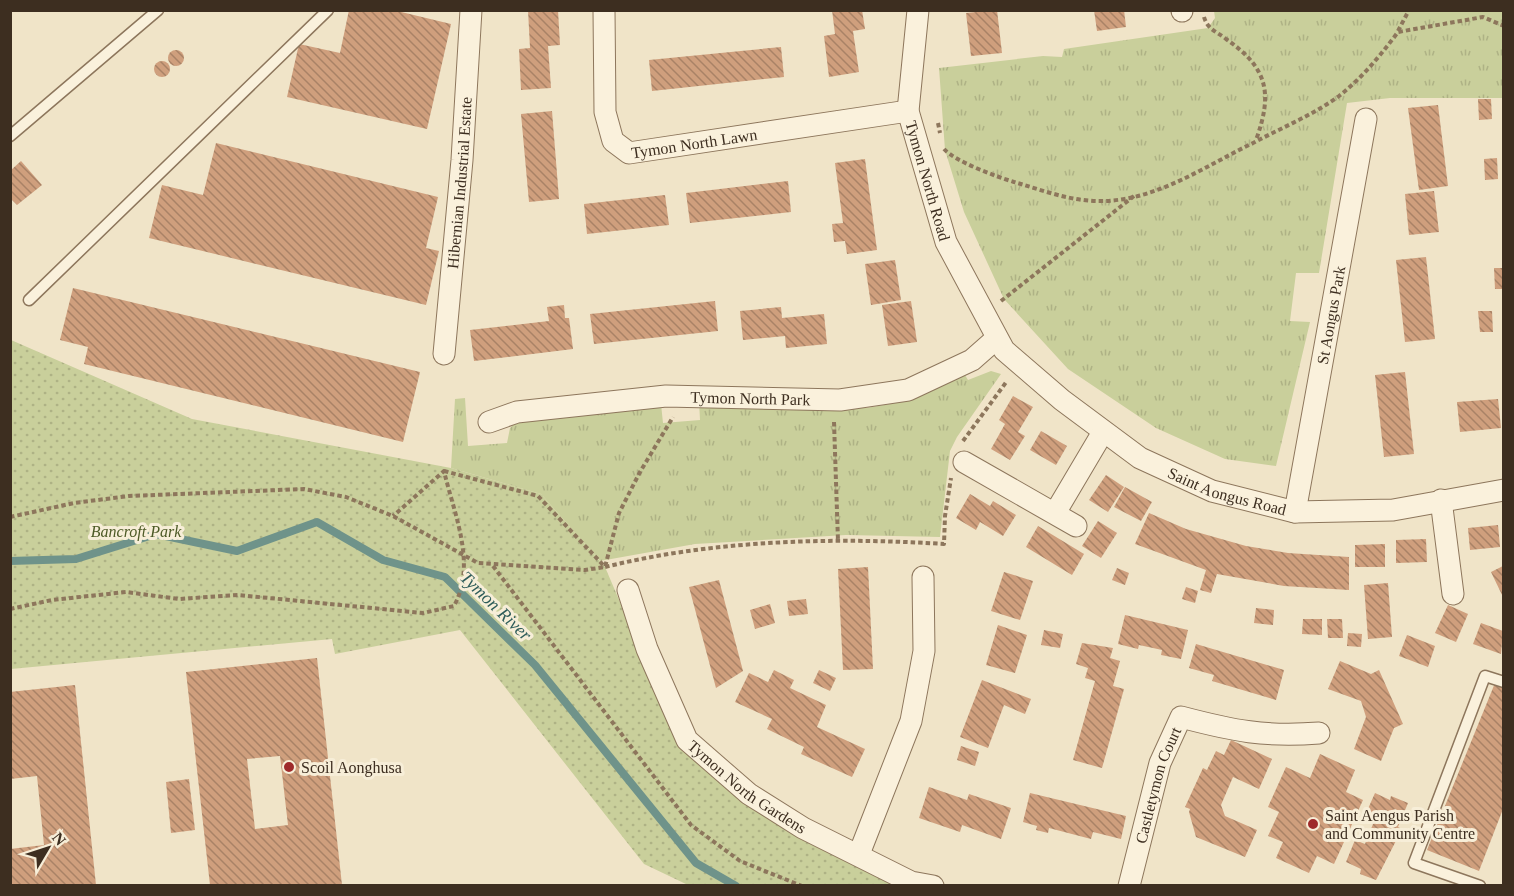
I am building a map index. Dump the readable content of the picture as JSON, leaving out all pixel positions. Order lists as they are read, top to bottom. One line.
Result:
{"streets":{"street":["Tymon North Lawn","Tymon North Road","Hibernian Industrial Estate","St Aongus Park","Tymon North Park","Saint Aongus Road","Tymon North Gardens","Castletymon Court"]},"crossings":[["Tymon North Lawn","Tymon North Road"],["Tymon North Road","Tymon North Park"],["Tymon North Road","Saint Aongus Road"],["St Aongus Park","Saint Aongus Road"],["Tymon North Park","Saint Aongus Road"]],"water":["Tymon River"],"parks":["Bancroft Park"],"places":["Scoil Aonghusa","Saint Aengus Parish and Community Centre"],"north":"top right"}
